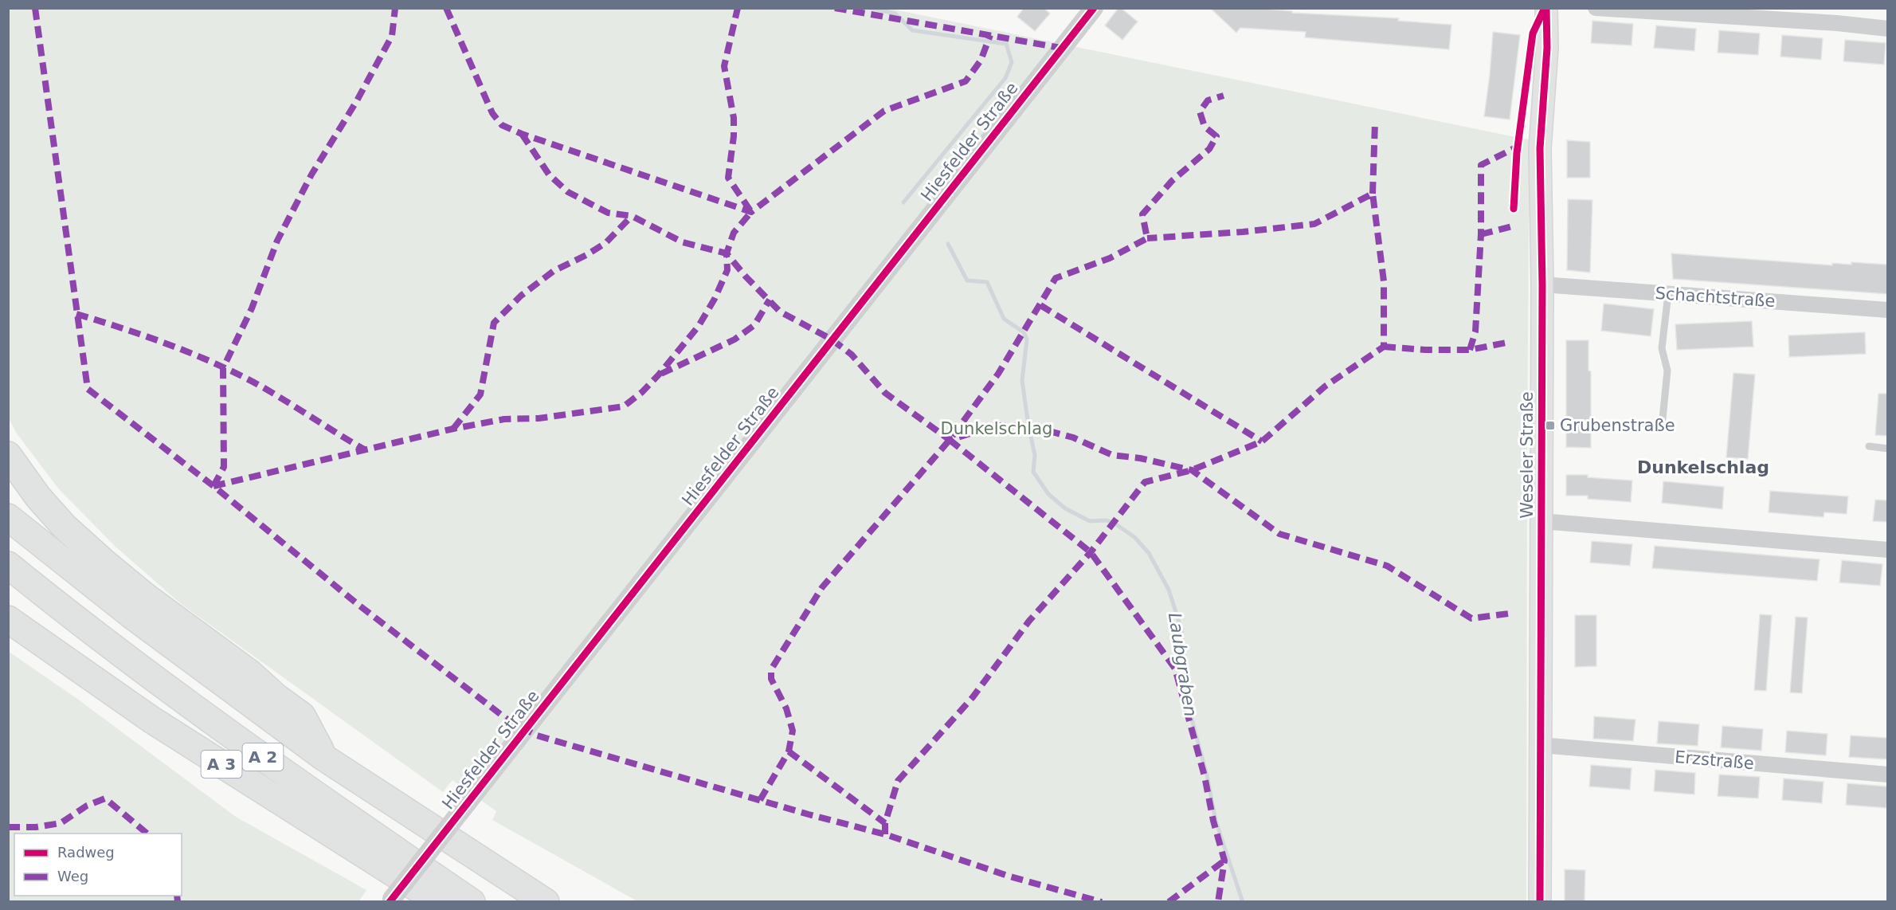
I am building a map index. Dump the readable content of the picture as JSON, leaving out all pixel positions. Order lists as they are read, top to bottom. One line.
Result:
{"streets":{"highway":["A 2","A 3"],"main road":["Weseler Straße"],"street":["Hiesfelder Straße","Schachtstraße","Erzstraße"]},"crossings":[["Schachtstraße","Weseler Straße"],["Weseler Straße","Erzstraße"]],"districts":["Dunkelschlag"],"water":["Laubgraben"],"parks":["Dunkelschlag"],"places":{"transit":["Grubenstraße"]},"legend":["Radweg","Weg"]}
